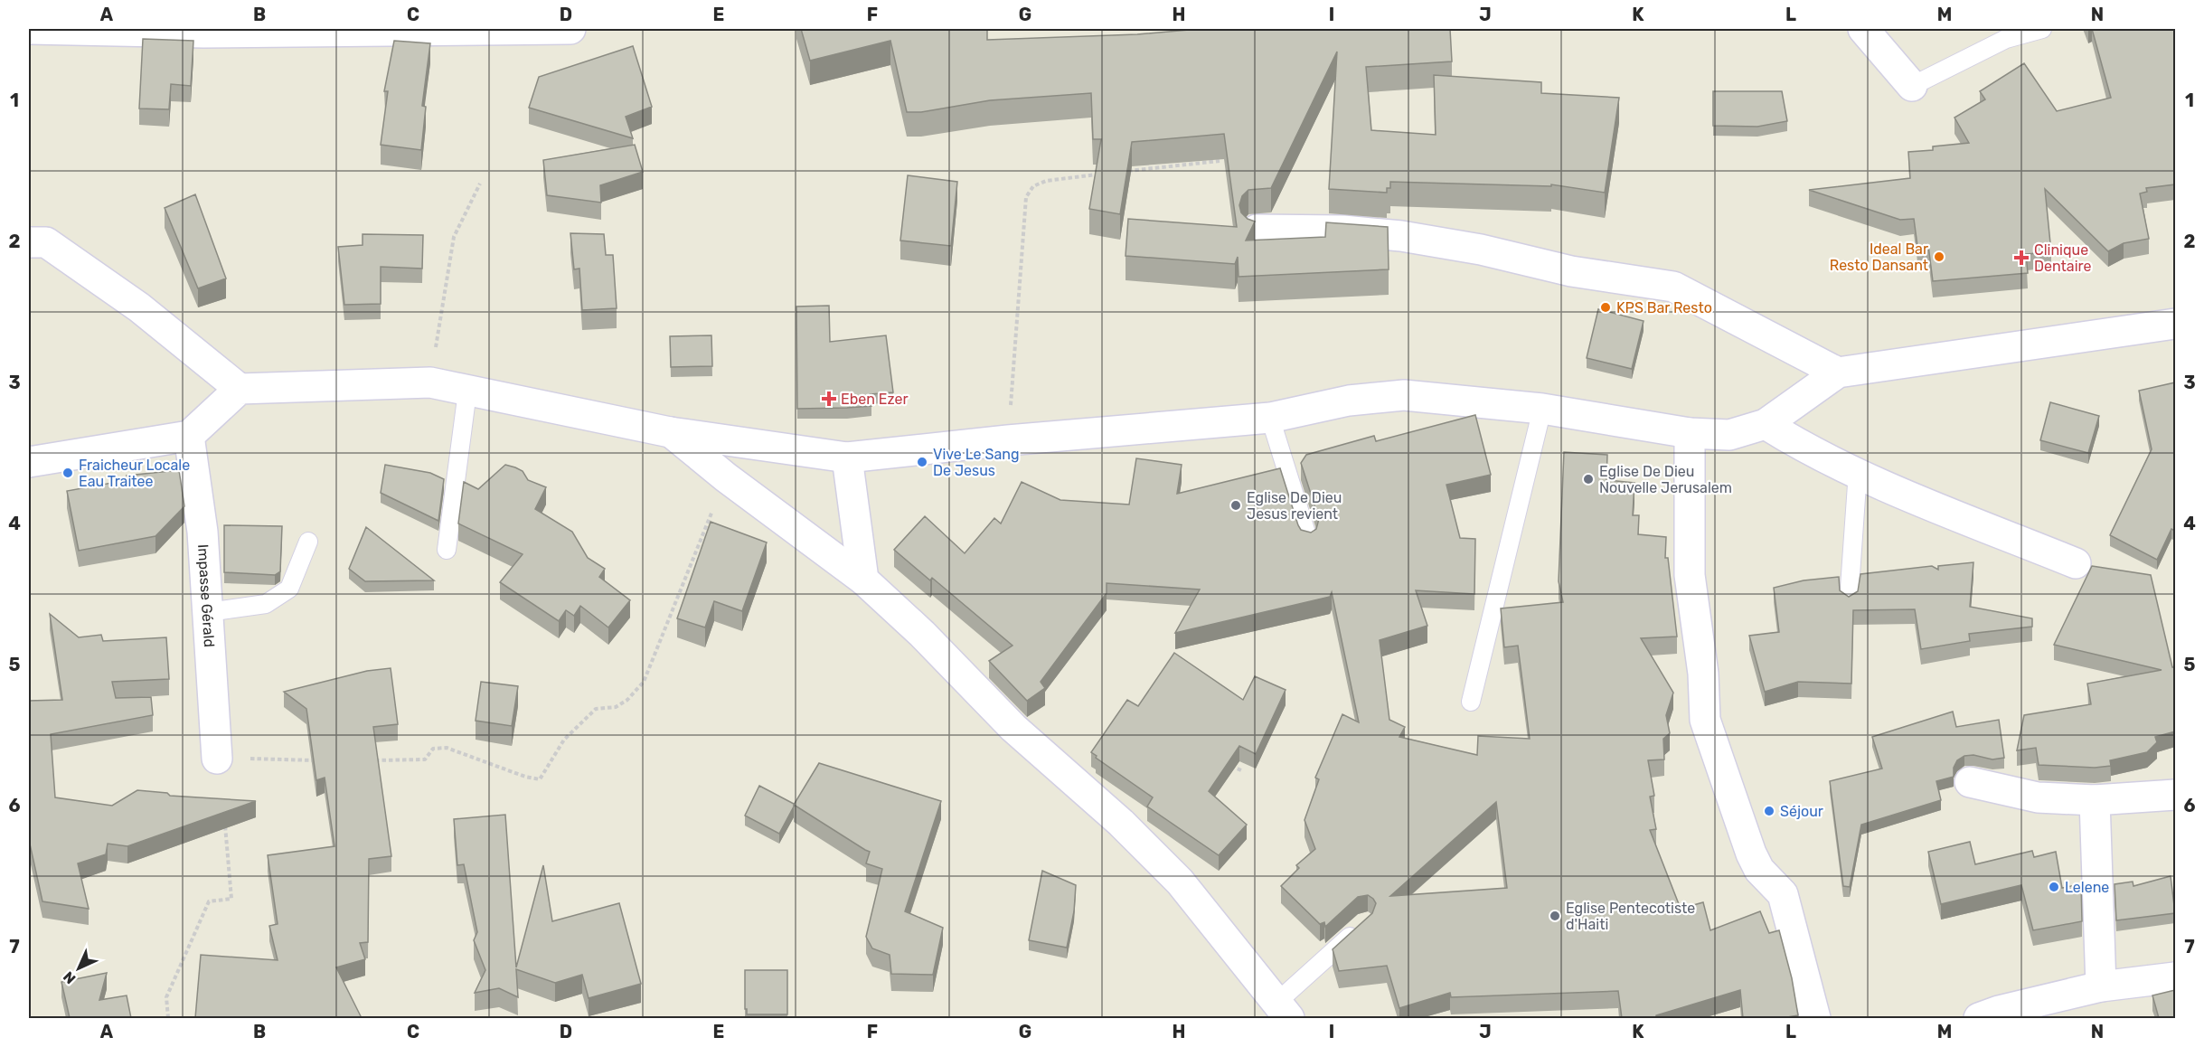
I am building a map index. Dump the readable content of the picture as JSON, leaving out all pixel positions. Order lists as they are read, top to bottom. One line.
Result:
{"streets":{"street":["Impasse Gérald"]},"places":{"other":["Ideal Bar Resto Dansant","KPS Bar Resto","Vive Le Sang De Jesus","Fraicheur Locale Eau Traitee","Eglise De Dieu Nouvelle Jerusalem","Eglise De Dieu Jesus revient","Séjour","Lelene","Eglise Pentecotiste d'Haiti"],"health":["Clinique Dentaire","Eben Ezer"]},"north":"bottom left","grid":{"columns":["A","B","C","D","E","F","G","H","I","J","K","L","M","N"],"rows":["1","2","3","4","5","6","7"]}}
